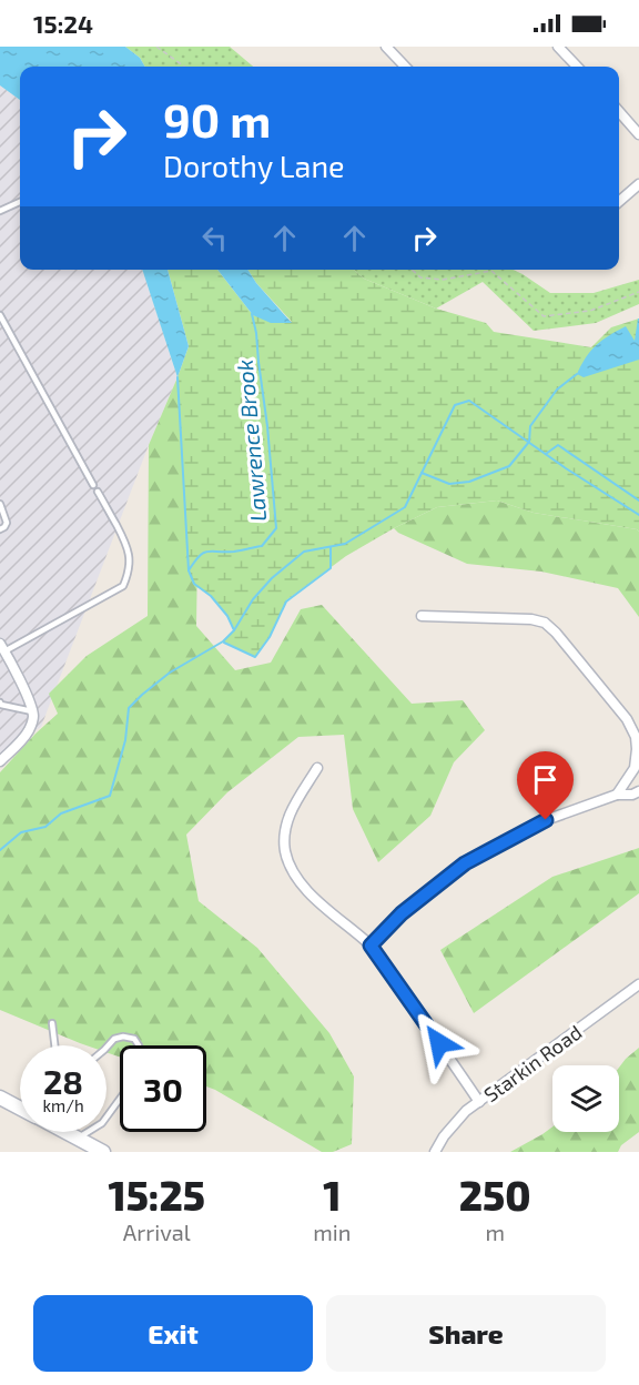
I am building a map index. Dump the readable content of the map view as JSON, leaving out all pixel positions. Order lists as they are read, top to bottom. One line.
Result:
{"streets":{"street":["Starkin Road"]},"water":["Lawrence Brook"],"page":{"status":"15:24","turn":["90 m","Dorothy Lane"],"speed":"28 km/h","limit":"30","eta":["15:25","Arrival","1","min","250","m"],"buttons":["Exit","Share"]}}
